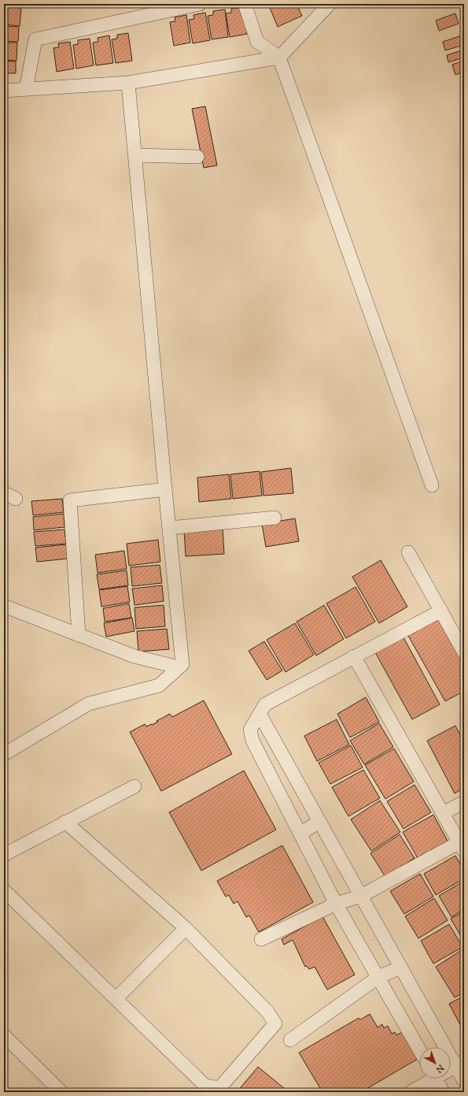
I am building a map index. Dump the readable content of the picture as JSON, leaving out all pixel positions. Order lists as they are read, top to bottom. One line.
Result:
{"north":"bottom right"}
